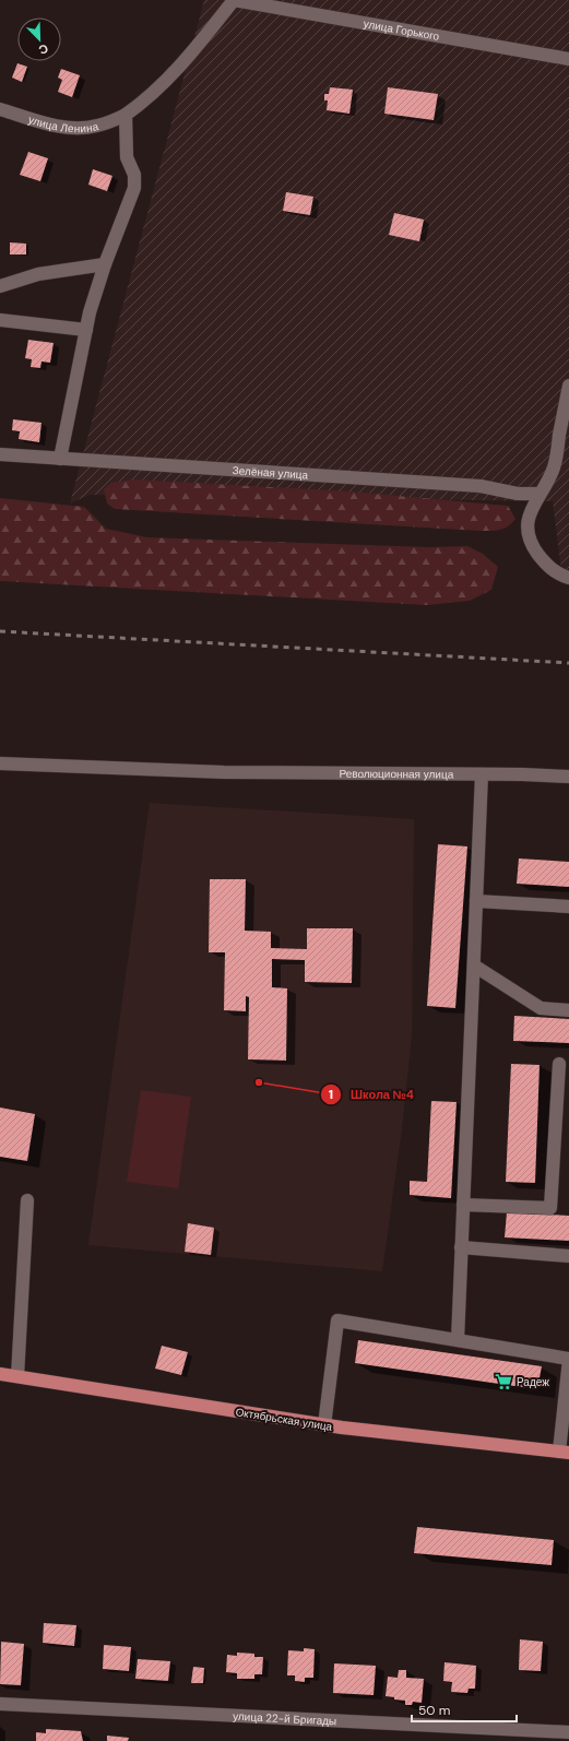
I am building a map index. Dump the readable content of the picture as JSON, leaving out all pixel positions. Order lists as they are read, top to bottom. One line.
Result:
{"streets":{"main road":["Октябрьская улица"],"street":["улица Горького","улица Ленина","Зелёная улица","Революционная улица","улица 22-й Бригады"]},"crossings":[["улица Горького","улица Ленина"]],"places":{"other":["Школа №4"],"supermarket":["Радеж"]},"scale_bar":"50 m","north":"bottom right"}
